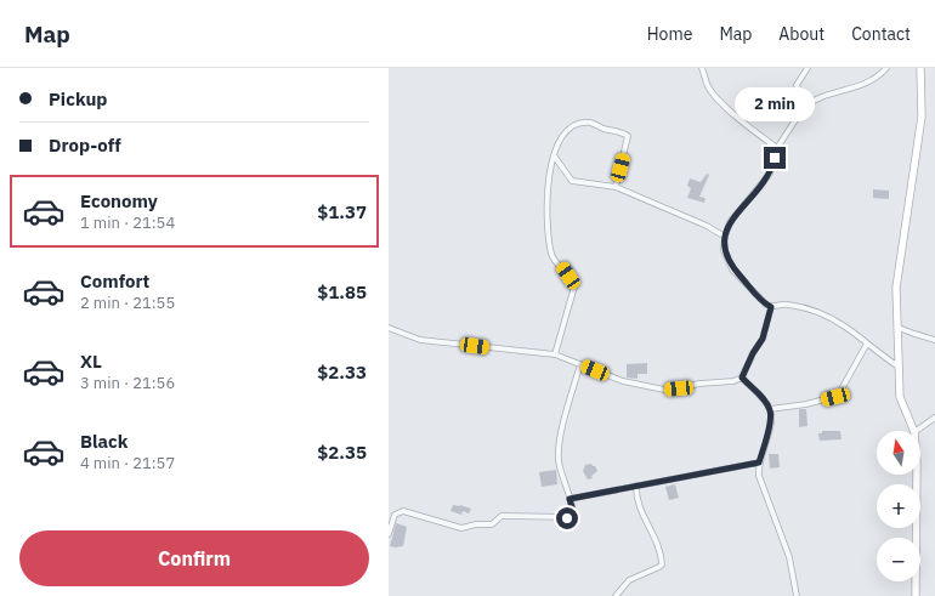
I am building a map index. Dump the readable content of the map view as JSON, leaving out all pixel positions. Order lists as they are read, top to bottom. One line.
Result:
{"north":"top","page":{"header":"Map","nav":["Home","Map","About","Contact"],"banner":["Pickup","Drop-off"],"bubble":"2 min","list":[{"name":"Economy","note":"1 min · 21:54","value":"$1.37"},{"name":"Comfort","note":"2 min · 21:55","value":"$1.85"},{"name":"XL","note":"3 min · 21:56","value":"$2.33"},{"name":"Black","note":"4 min · 21:57","value":"$2.35"}],"map_buttons":["+","−"],"buttons":"Confirm"}}
